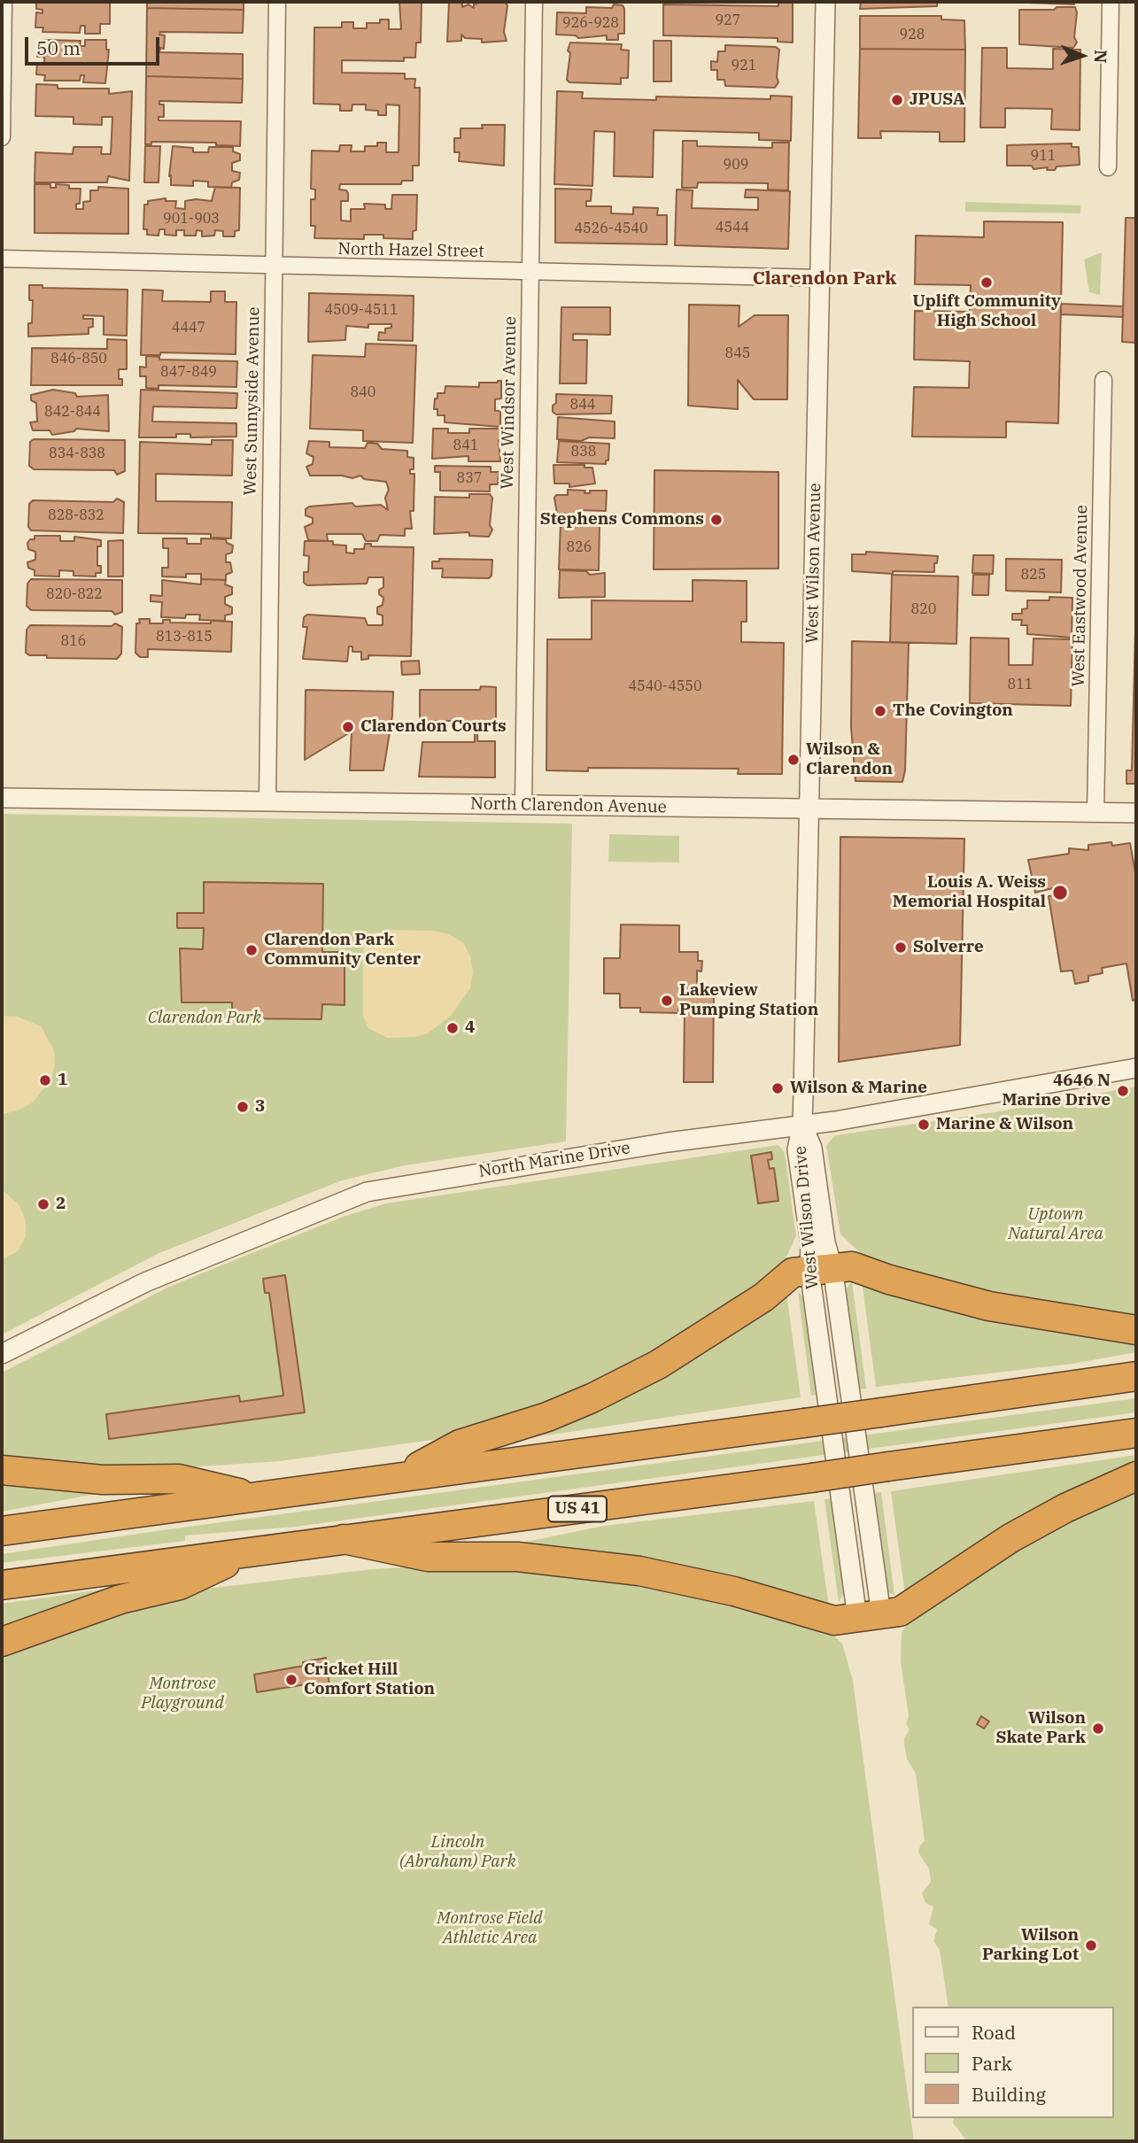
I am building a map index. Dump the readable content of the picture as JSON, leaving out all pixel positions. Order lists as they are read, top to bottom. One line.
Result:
{"streets":{"highway":["US 41"],"street":["North Hazel Street","West Sunnyside Avenue","West Windsor Avenue","West Wilson Avenue","West Eastwood Avenue","North Clarendon Avenue","North Marine Drive","West Wilson Drive"]},"crossings":[["North Hazel Street","West Sunnyside Avenue"],["North Hazel Street","West Windsor Avenue"],["North Hazel Street","West Wilson Avenue"],["West Sunnyside Avenue","North Clarendon Avenue"],["West Windsor Avenue","North Clarendon Avenue"],["West Wilson Avenue","North Clarendon Avenue"],["West Wilson Avenue","North Marine Drive"],["West Wilson Avenue","West Wilson Drive"],["West Eastwood Avenue","North Clarendon Avenue"],["North Marine Drive","West Wilson Drive"]],"districts":["Clarendon Park"],"parks":["Clarendon Park","Uptown Natural Area","Montrose Playground","Lincoln (Abraham) Park","Montrose Field Athletic Area"],"places":["JPUSA","Uplift Community High School","Stephens Commons","The Covington","Clarendon Courts","Wilson & Clarendon","Louis A. Weiss Memorial Hospital","Solverre","Clarendon Park Community Center","Lakeview Pumping Station","4","1","Wilson & Marine","4646 N Marine Drive","3","Marine & Wilson","2","Cricket Hill Comfort Station","Wilson Skate Park","Wilson Parking Lot"],"house_numbers":["927","926-928","928","921","911","909","901-903","4544","4526-4540","4509-4511","4447","845","846-850","847-849","840","844","842-844","841","838","834-838","837","828-832","826","825","820-822","820","813-815","816","811","4540-4550"],"legend":["Road","Park","Building"],"scale_bar":"50 m","north":"right"}
